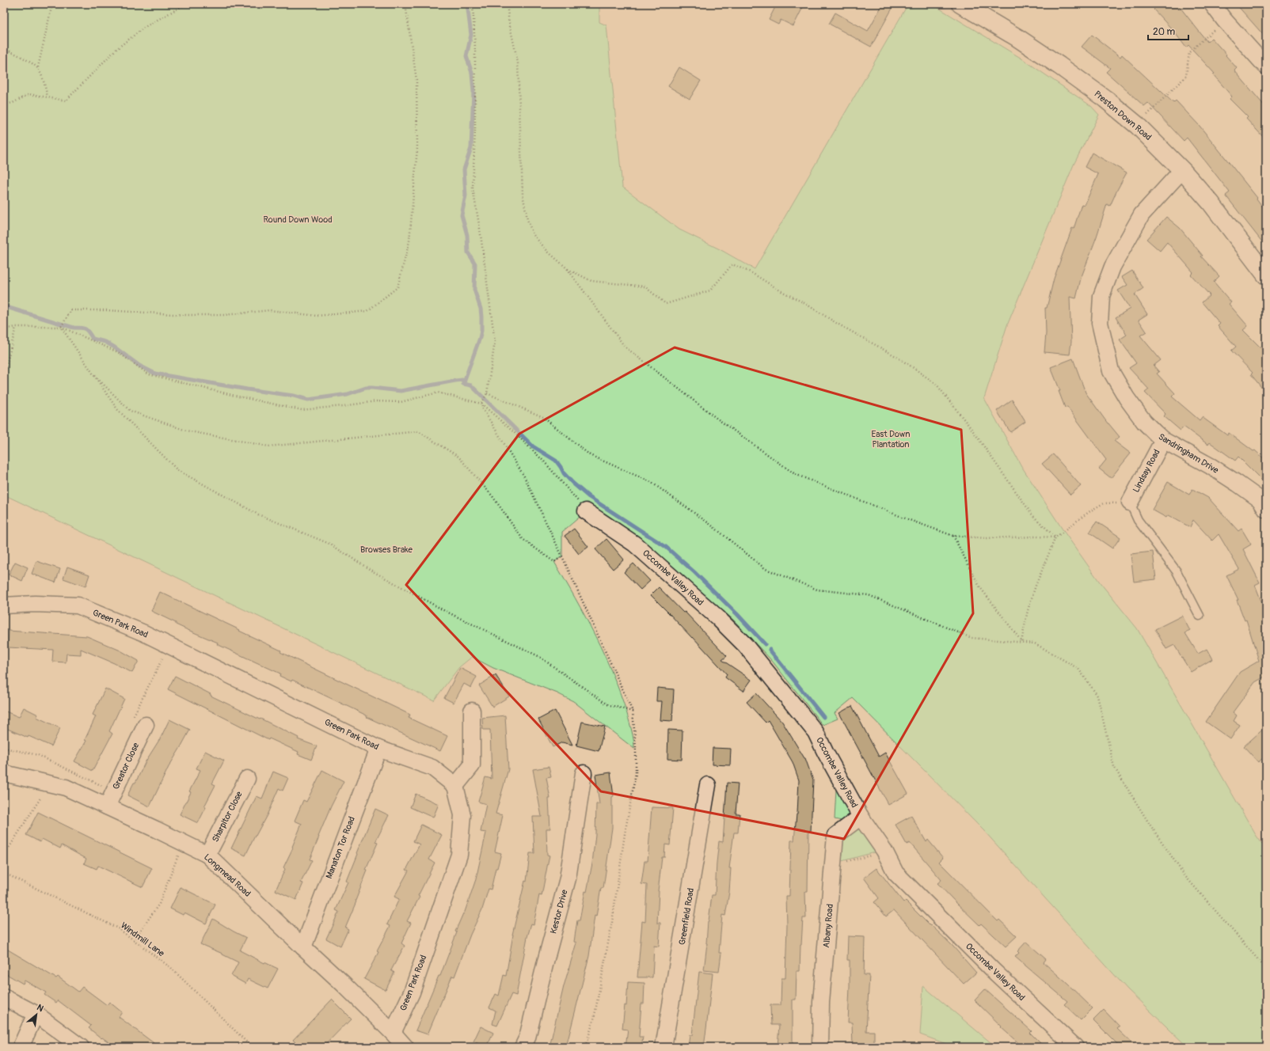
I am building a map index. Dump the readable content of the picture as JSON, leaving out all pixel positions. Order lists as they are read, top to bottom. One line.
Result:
{"streets":{"street":["Preston Down Road","Sandringham Drive","Lindsay Road","Occombe Valley Road","Green Park Road","Greator Close","Sharpitor Close","Manaton Tor Road","Longmead Road","Kestor Drive","Greenfield Road","Albany Road"],"path":["Windmill Lane"]},"crossings":[["Preston Down Road","Sandringham Drive"],["Sandringham Drive","Lindsay Road"],["Occombe Valley Road","Albany Road"],["Green Park Road","Manaton Tor Road"],["Green Park Road","Longmead Road"],["Greator Close","Longmead Road"],["Sharpitor Close","Longmead Road"],["Manaton Tor Road","Longmead Road"]],"parks":["Round Down Wood","East Down Plantation","Browses Brake"],"scale_bar":"20 m","north":"top right"}
